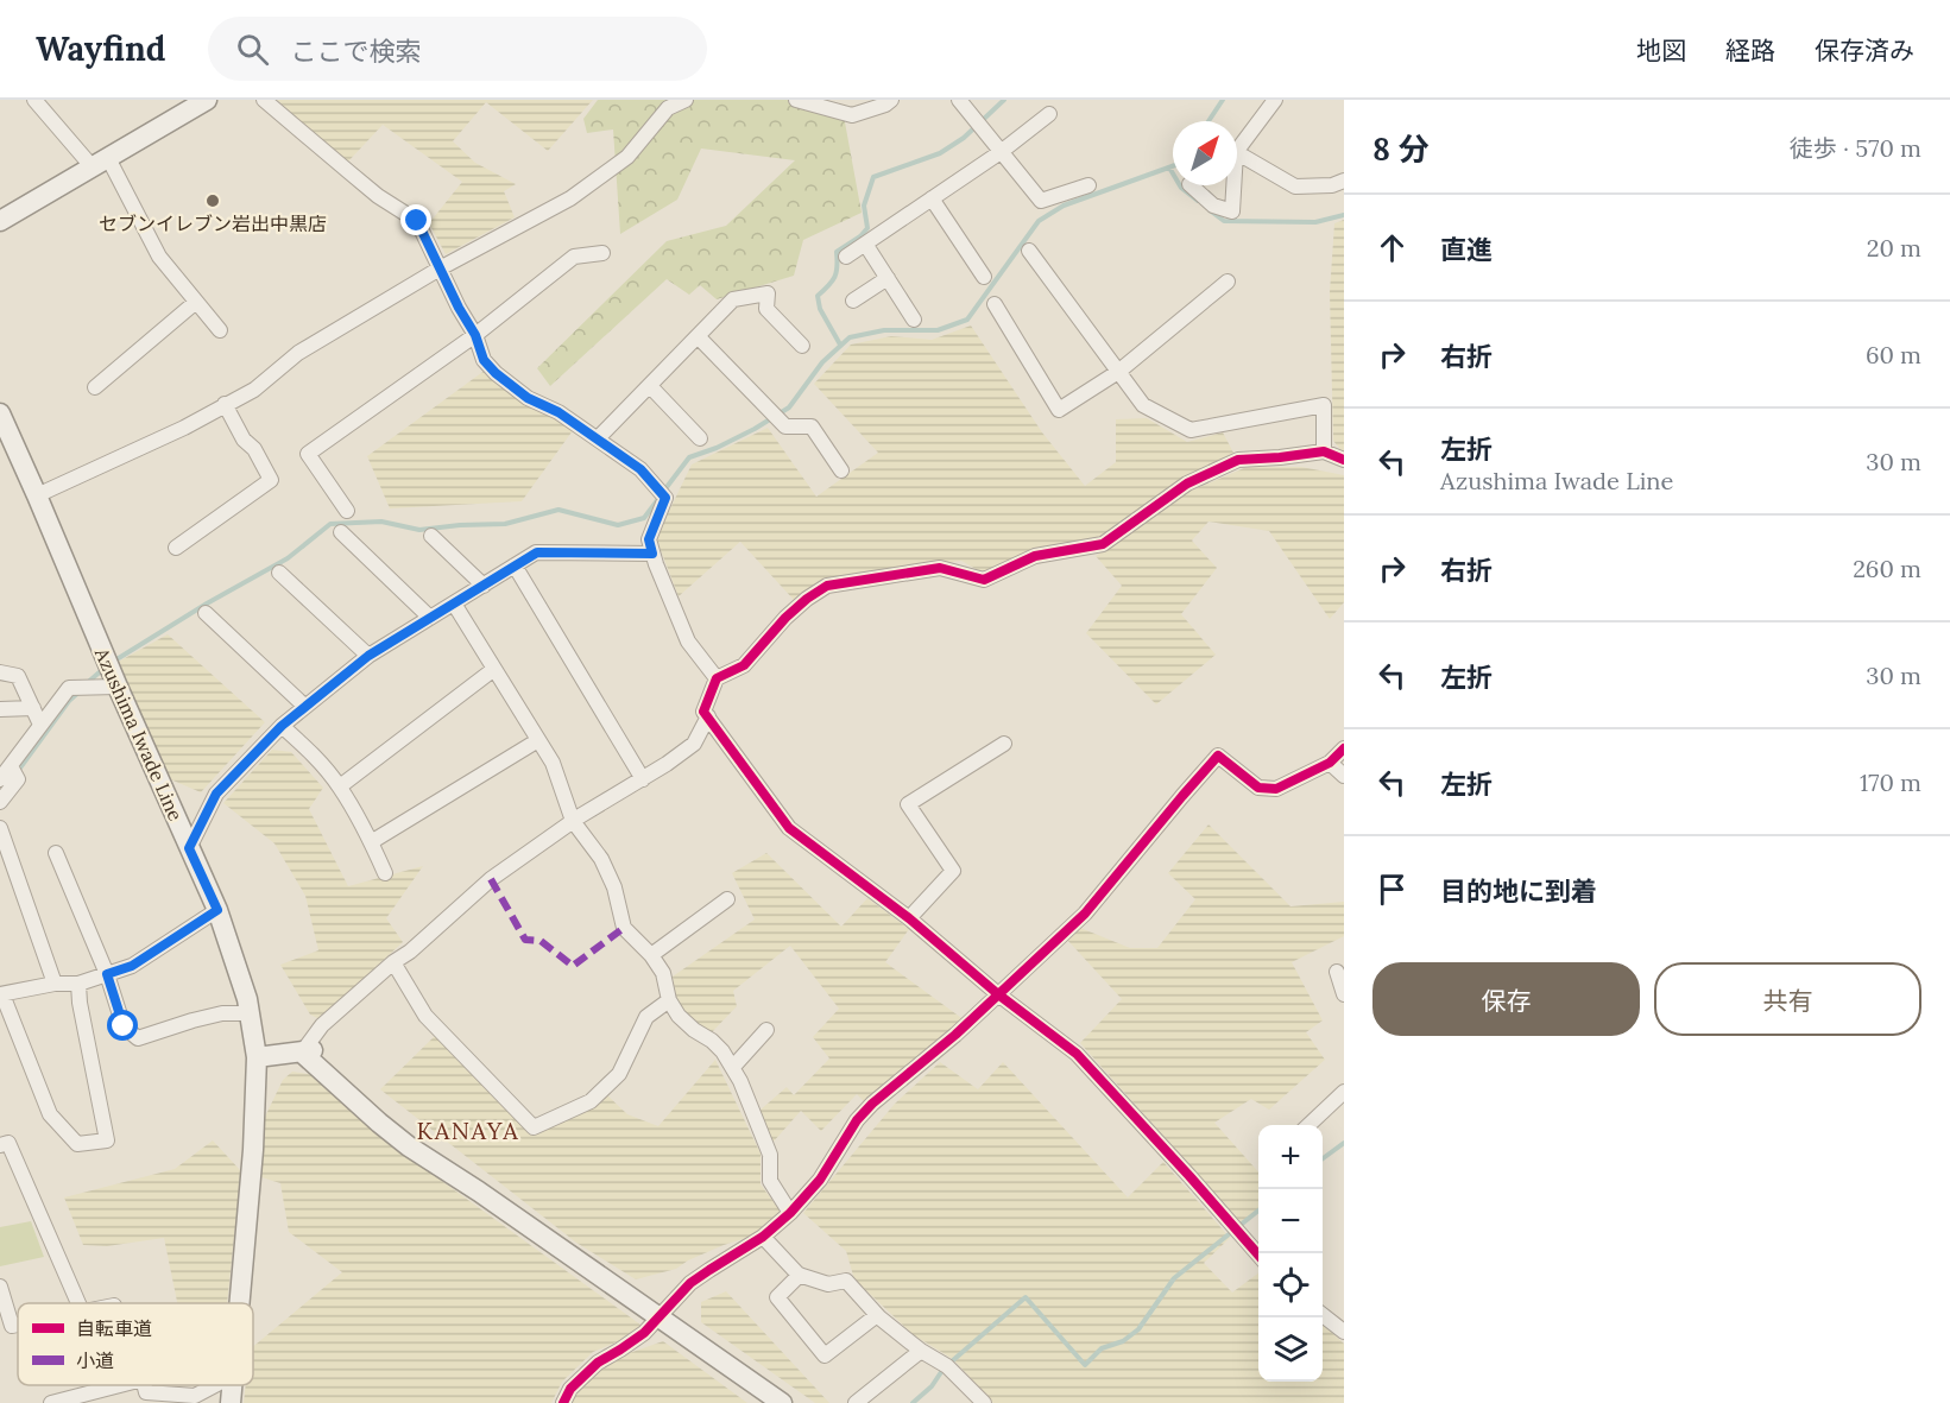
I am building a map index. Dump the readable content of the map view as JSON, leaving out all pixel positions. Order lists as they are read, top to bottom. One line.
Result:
{"streets":{"main road":["Azushima Iwade Line"]},"districts":["KANAYA"],"places":["セブンイレブン岩出中黒店"],"legend":["自転車道","小道"],"north":"top right","page":{"header":"Wayfind","search":"ここで検索","nav":["地図","経路","保存済み"],"heading":["8 分","徒歩 · 570 m"],"list":[["直進","20 m"],["右折","60 m"],["左折","Azushima Iwade Line","30 m"],["右折","260 m"],["左折","30 m"],["左折","170 m"],"目的地に到着"],"buttons":["保存","共有"],"map_buttons":["+","−"]}}
